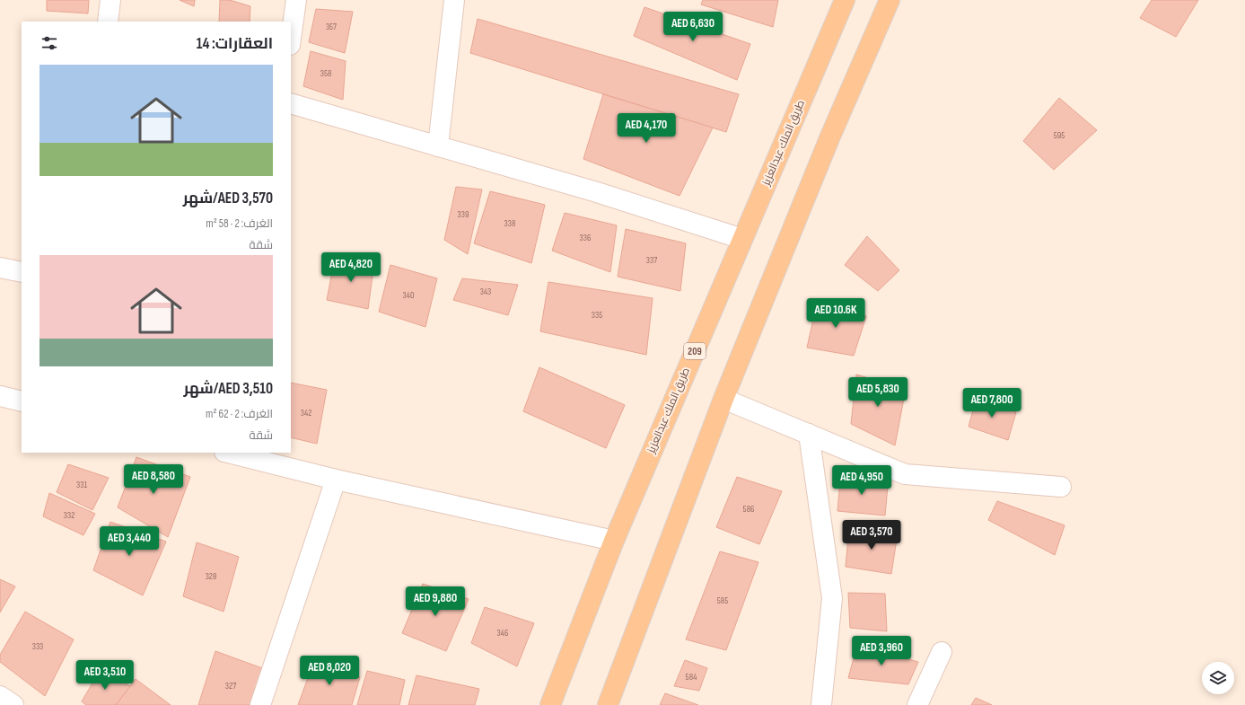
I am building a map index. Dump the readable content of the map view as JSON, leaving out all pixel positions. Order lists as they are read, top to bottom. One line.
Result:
{"streets":{"main road":["طريق الملك عبدالعزيز","209"]},"house_numbers":["357","358","595","339","338","336","337","343","340","335","342","331","586","332","328","585","346","333","584","327"],"page":{"price":["AED 6,630","AED 4,170","AED 4,820","AED 10.6K","AED 5,830","AED 7,800","AED 8,580","AED 4,950","AED 3,570","AED 3,440","AED 9,880","AED 3,960","AED 8,020","AED 3,510"],"heading":"العقارات: 14","list":[{"name":"AED 3,570/شهر","note":"الغرف: 2 · 58 m² · شقة"},{"name":"AED 3,510/شهر","note":"الغرف: 2 · 62 m² · شقة"}]}}
